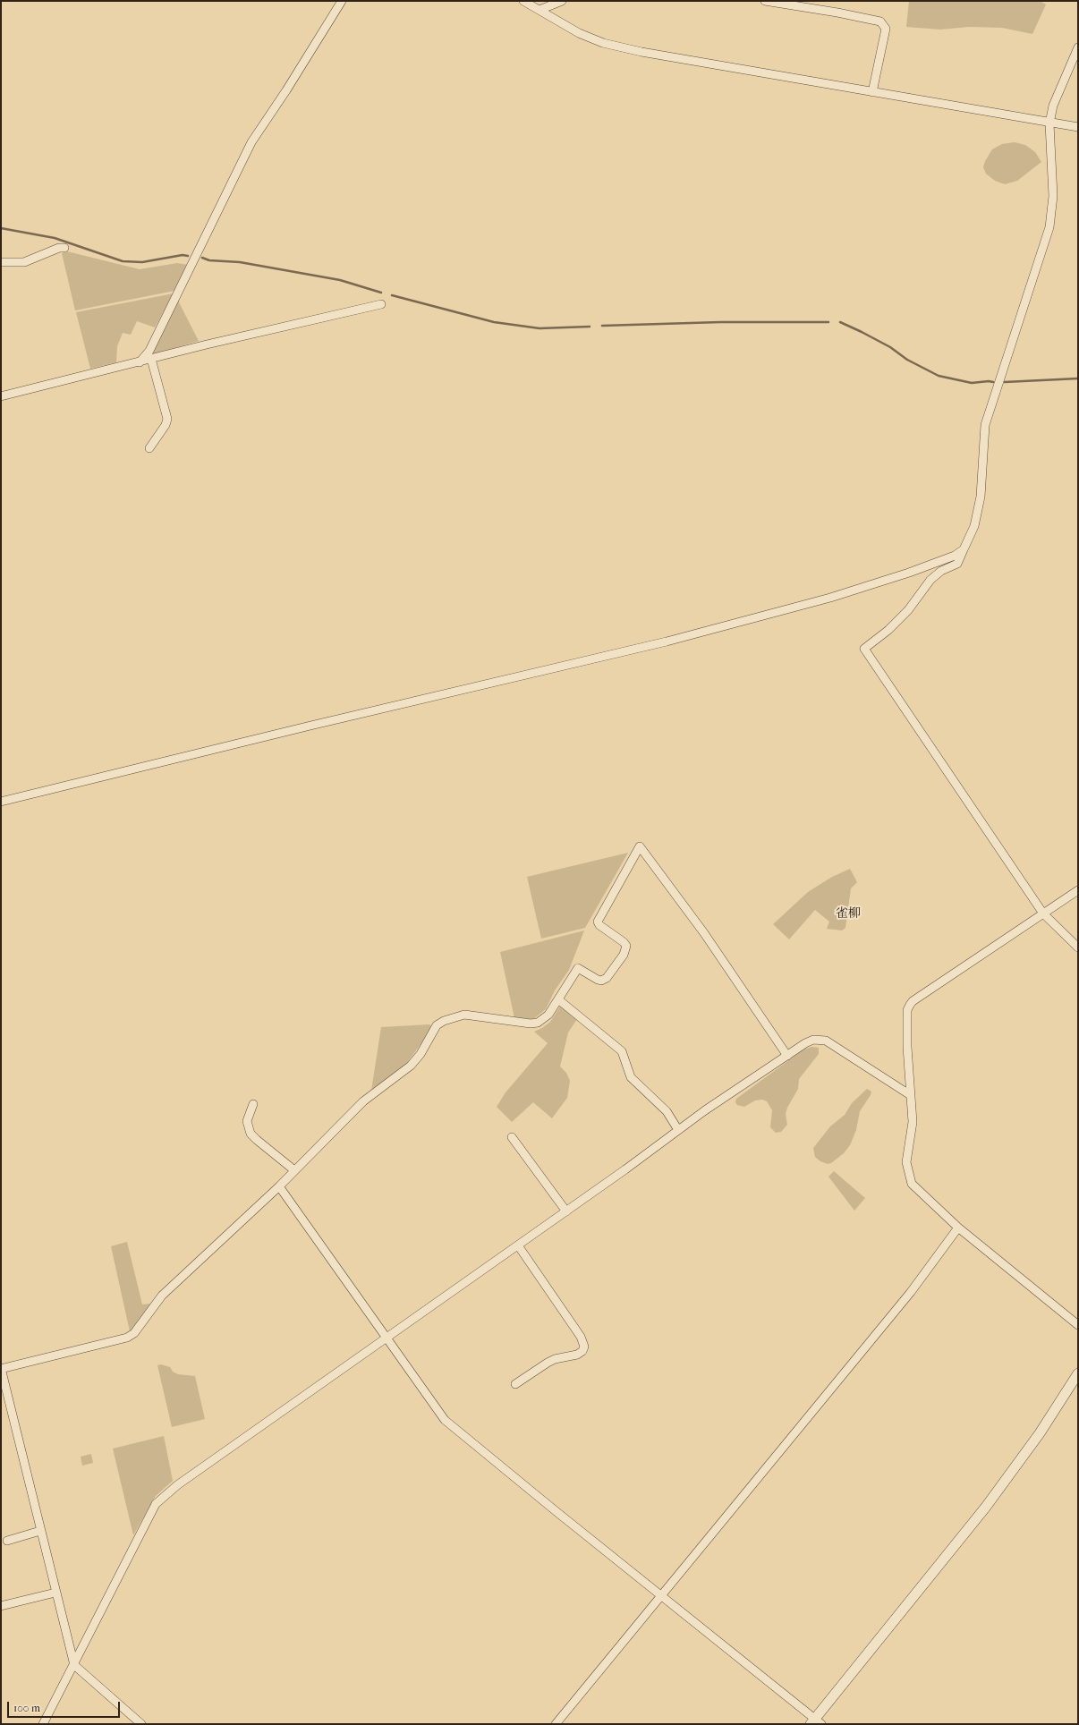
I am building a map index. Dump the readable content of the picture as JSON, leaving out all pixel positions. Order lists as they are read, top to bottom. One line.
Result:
{"districts":["雀柳"],"scale_bar":"100 m"}
